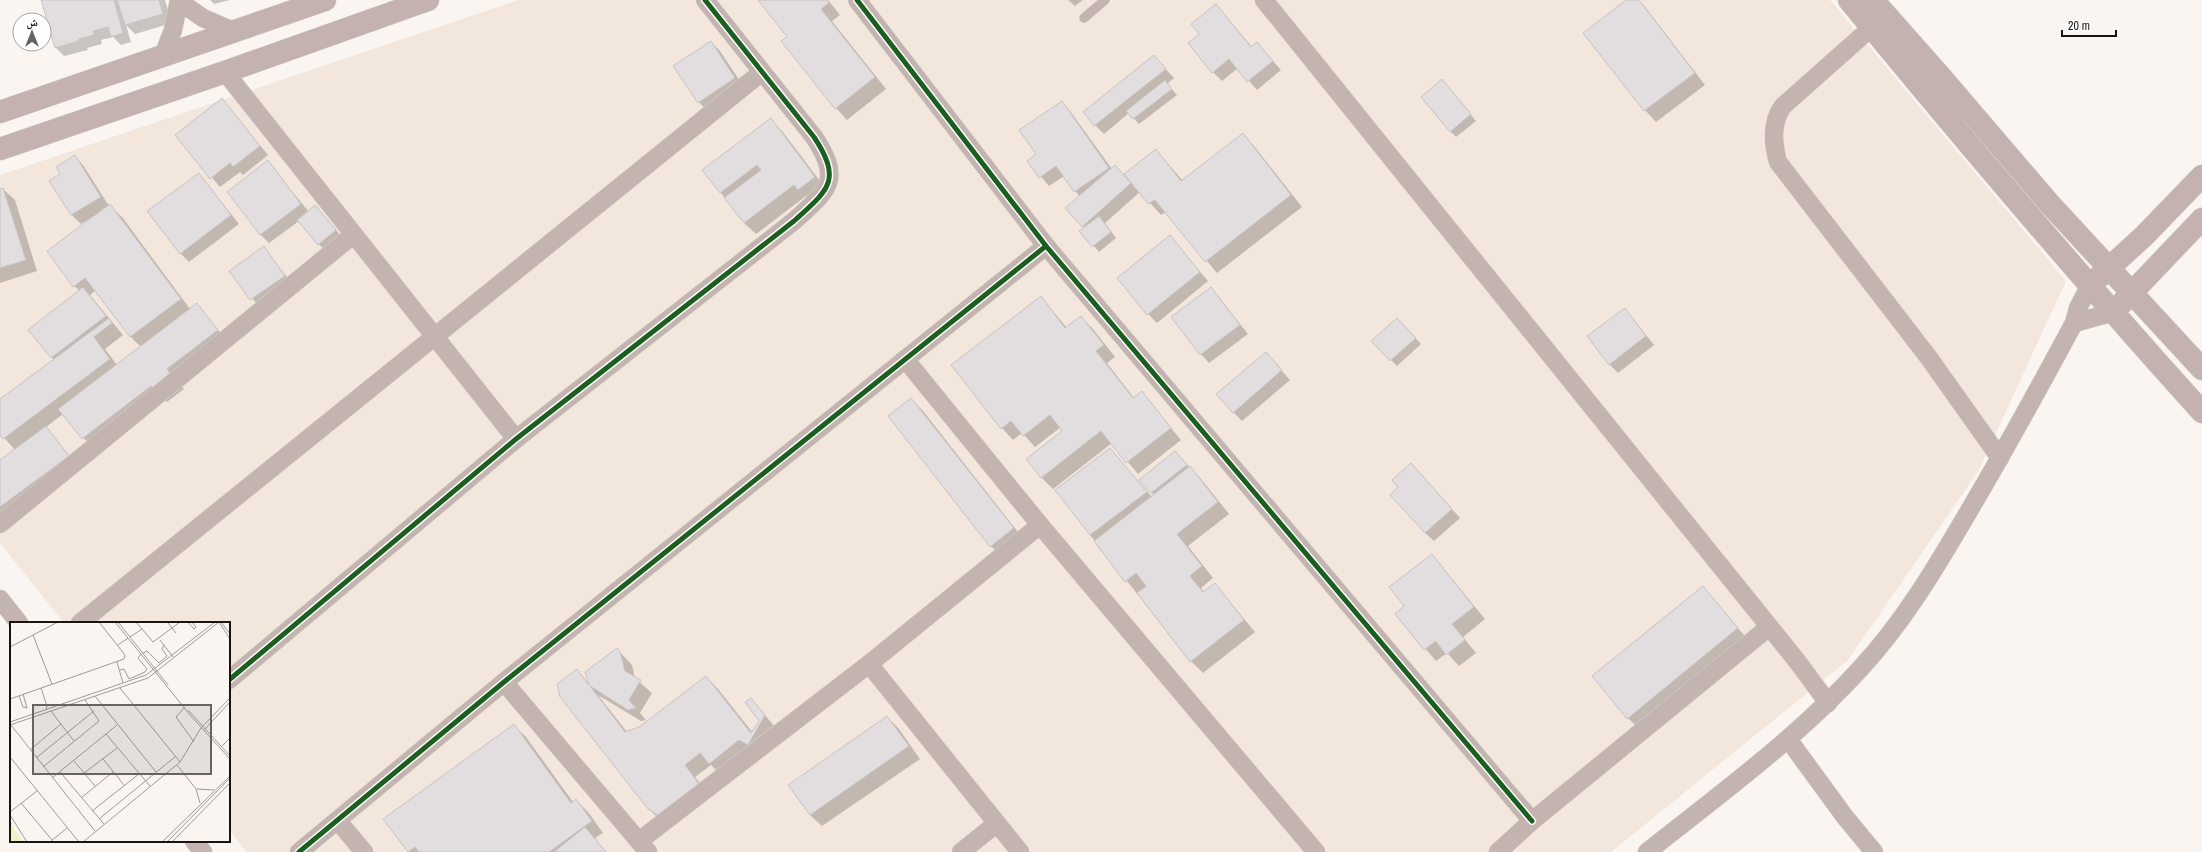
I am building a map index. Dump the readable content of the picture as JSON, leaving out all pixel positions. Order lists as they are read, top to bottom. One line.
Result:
{"scale_bar":"20 m","north":"top"}
